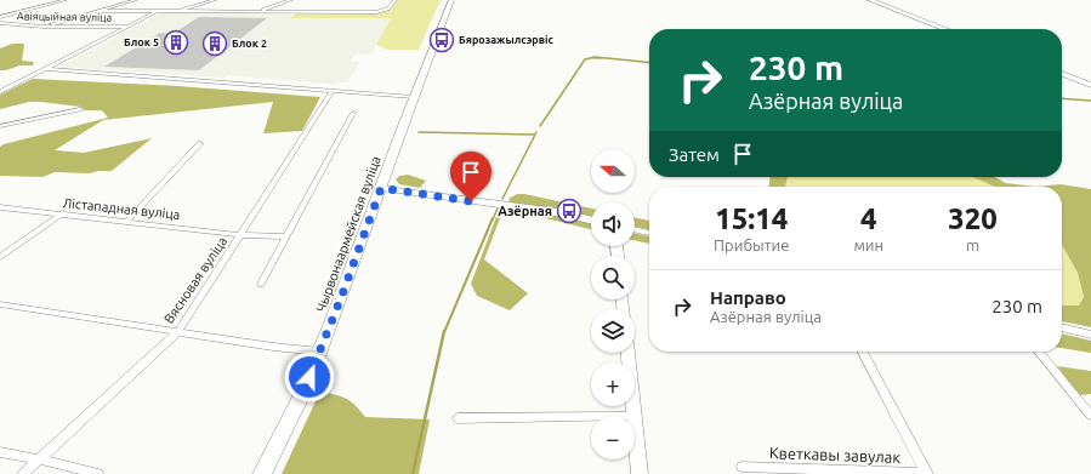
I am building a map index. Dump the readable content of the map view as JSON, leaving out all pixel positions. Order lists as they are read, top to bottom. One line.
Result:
{"streets":{"main road":["Чырвонаармейская вуліца"],"street":["Авіяцыйная вуліца","Лістападная вуліца","Вясновая вуліца","Кветкавы завулак"]},"crossings":[["Лістападная вуліца","Вясновая вуліца"]],"places":{"bus stop":["Бярозажылсэрвіс","Азёрная"],"building":["Блок 5","Блок 2"]},"north":"left","page":{"turn":["230 m","Азёрная вуліца"],"then":"Затем","map_buttons":["+","−"],"eta":["15:14","Прибытие","4","мин","320","m"],"list":[{"name":"Направо","note":"Азёрная вуліца","value":"230 m"}]}}
